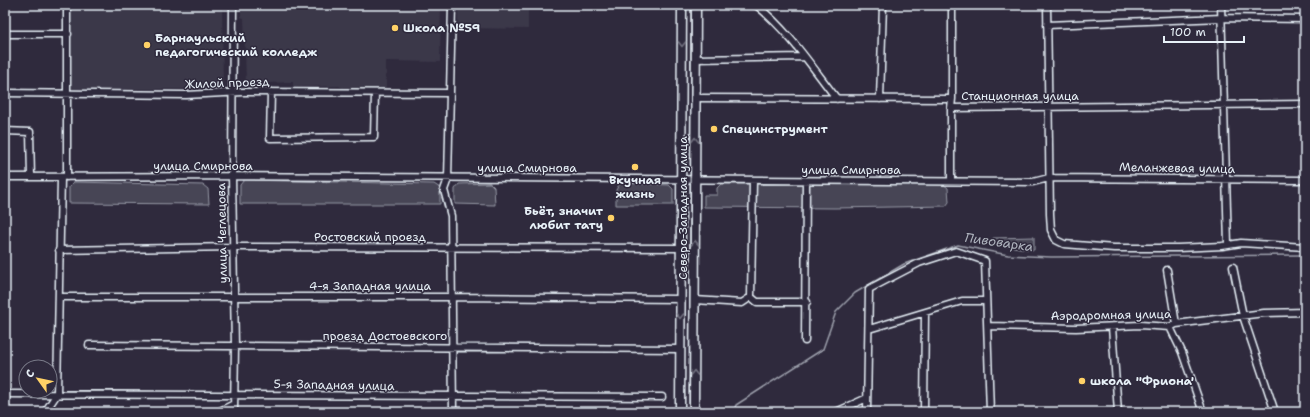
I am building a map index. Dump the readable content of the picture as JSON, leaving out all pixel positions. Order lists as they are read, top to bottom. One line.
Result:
{"streets":{"main road":["Северо-Западная улица"],"street":["Жилой проезд","Станционная улица","улица Смирнова","Меланжевая улица","улица Чеглецова","Ростовский проезд","4-я Западная улица","Аэродромная улица","проезд Достоевского","5-я Западная улица"]},"crossings":[["Жилой проезд","улица Чеглецова"],["Станционная улица","Северо-Западная улица"],["улица Смирнова","Меланжевая улица"],["улица Смирнова","Северо-Западная улица"],["улица Смирнова","улица Чеглецова"],["Северо-Западная улица","Ростовский проезд"],["Северо-Западная улица","4-я Западная улица"],["Северо-Западная улица","проезд Достоевского"],["улица Чеглецова","Ростовский проезд"],["улица Чеглецова","4-я Западная улица"],["улица Чеглецова","проезд Достоевского"],["улица Чеглецова","5-я Западная улица"]],"water":["Пивоварка"],"places":["Школа №59","Барнаульский педагогический колледж","Специнструмент","Вкучная жизнь","Бьёт, значит любит тату","школа \"Фриона'"],"scale_bar":"100 m","north":"top left"}
